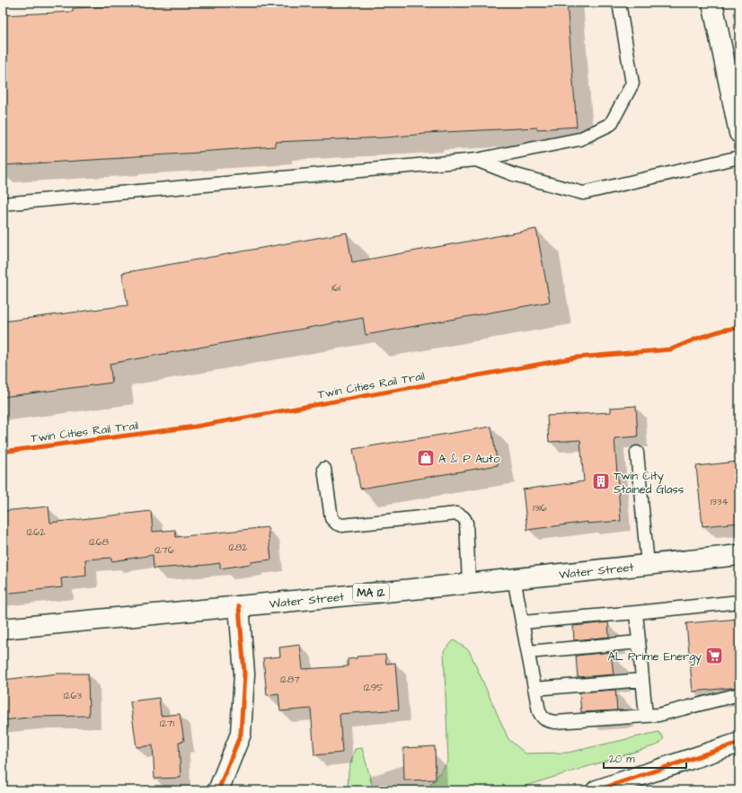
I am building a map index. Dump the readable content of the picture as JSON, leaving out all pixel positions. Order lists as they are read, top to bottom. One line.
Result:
{"streets":{"main road":["Water Street","MA 12"],"cycle path":["Twin Cities Rail Trail"]},"places":{"shop":["A & P Auto"],"building":["Twin City Stained Glass"],"supermarket":["AL Prime Energy"]},"house_numbers":["161","1334","1316","1262","1268","1282","1276","1287","1295","1263","1271"],"scale_bar":"20 m"}
